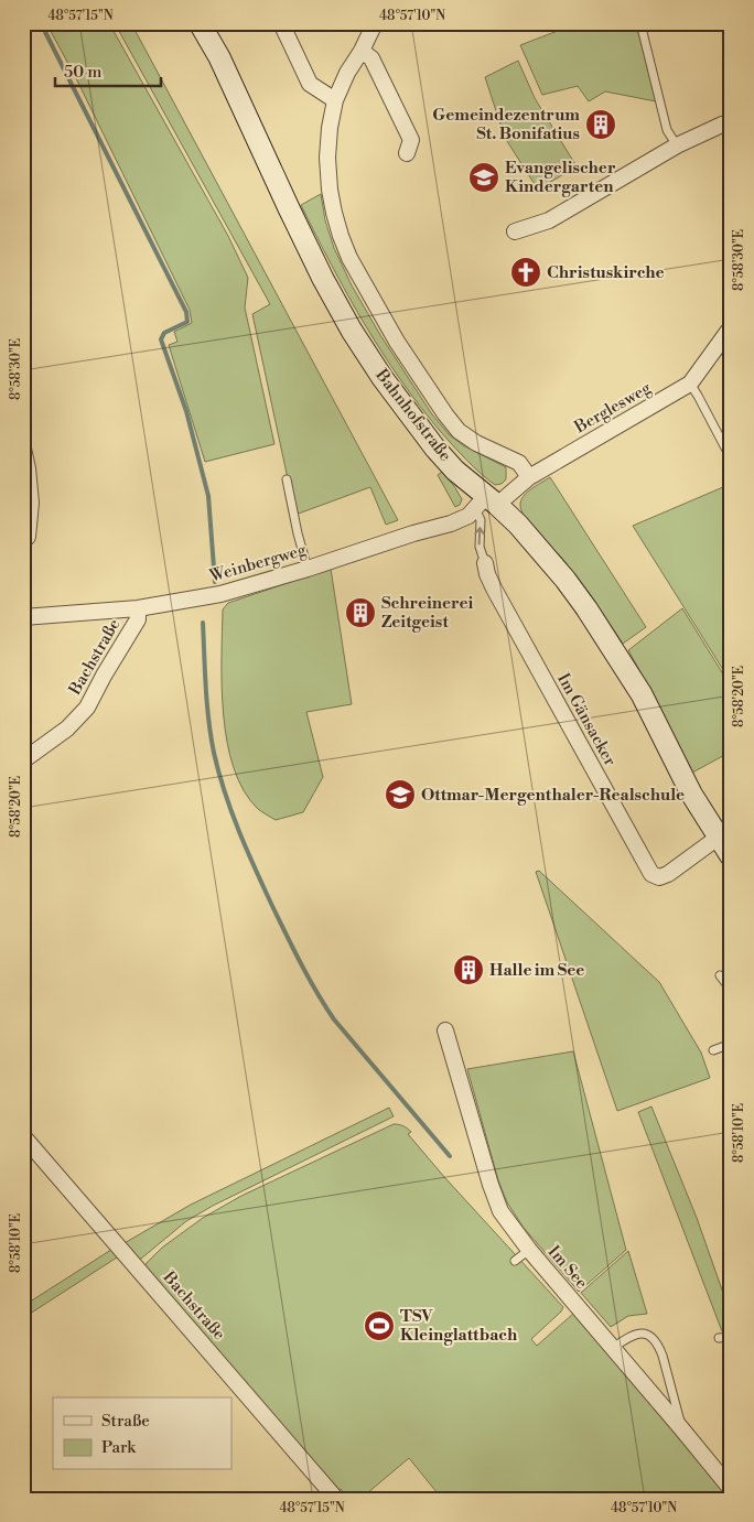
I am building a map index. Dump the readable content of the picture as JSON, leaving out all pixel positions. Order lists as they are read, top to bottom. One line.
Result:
{"streets":{"main road":["Bahnhofstraße"],"street":["Berglesweg","Weinbergweg","Bachstraße","Im Gänsacker","Im See"]},"crossings":[["Berglesweg","Bahnhofstraße"],["Berglesweg","Weinbergweg"],["Berglesweg","Im Gänsacker"],["Bahnhofstraße","Weinbergweg"],["Bahnhofstraße","Im Gänsacker"],["Weinbergweg","Bachstraße"],["Weinbergweg","Im Gänsacker"]],"places":{"building":["Gemeindezentrum St. Bonifatius","Schreinerei Zeitgeist","Halle im See"],"school or university":["Evangelischer Kindergarten","Ottmar-Mergenthaler-Realschule"],"church":["Christuskirche"],"sports":["TSV Kleinglattbach"]},"legend":["Straße","Park"],"scale_bar":"50 m","coordinates":["48°57'15\"N","48°57'10\"N","8°58'30\"E","8°58'20\"E","8°58'10\"E"]}
